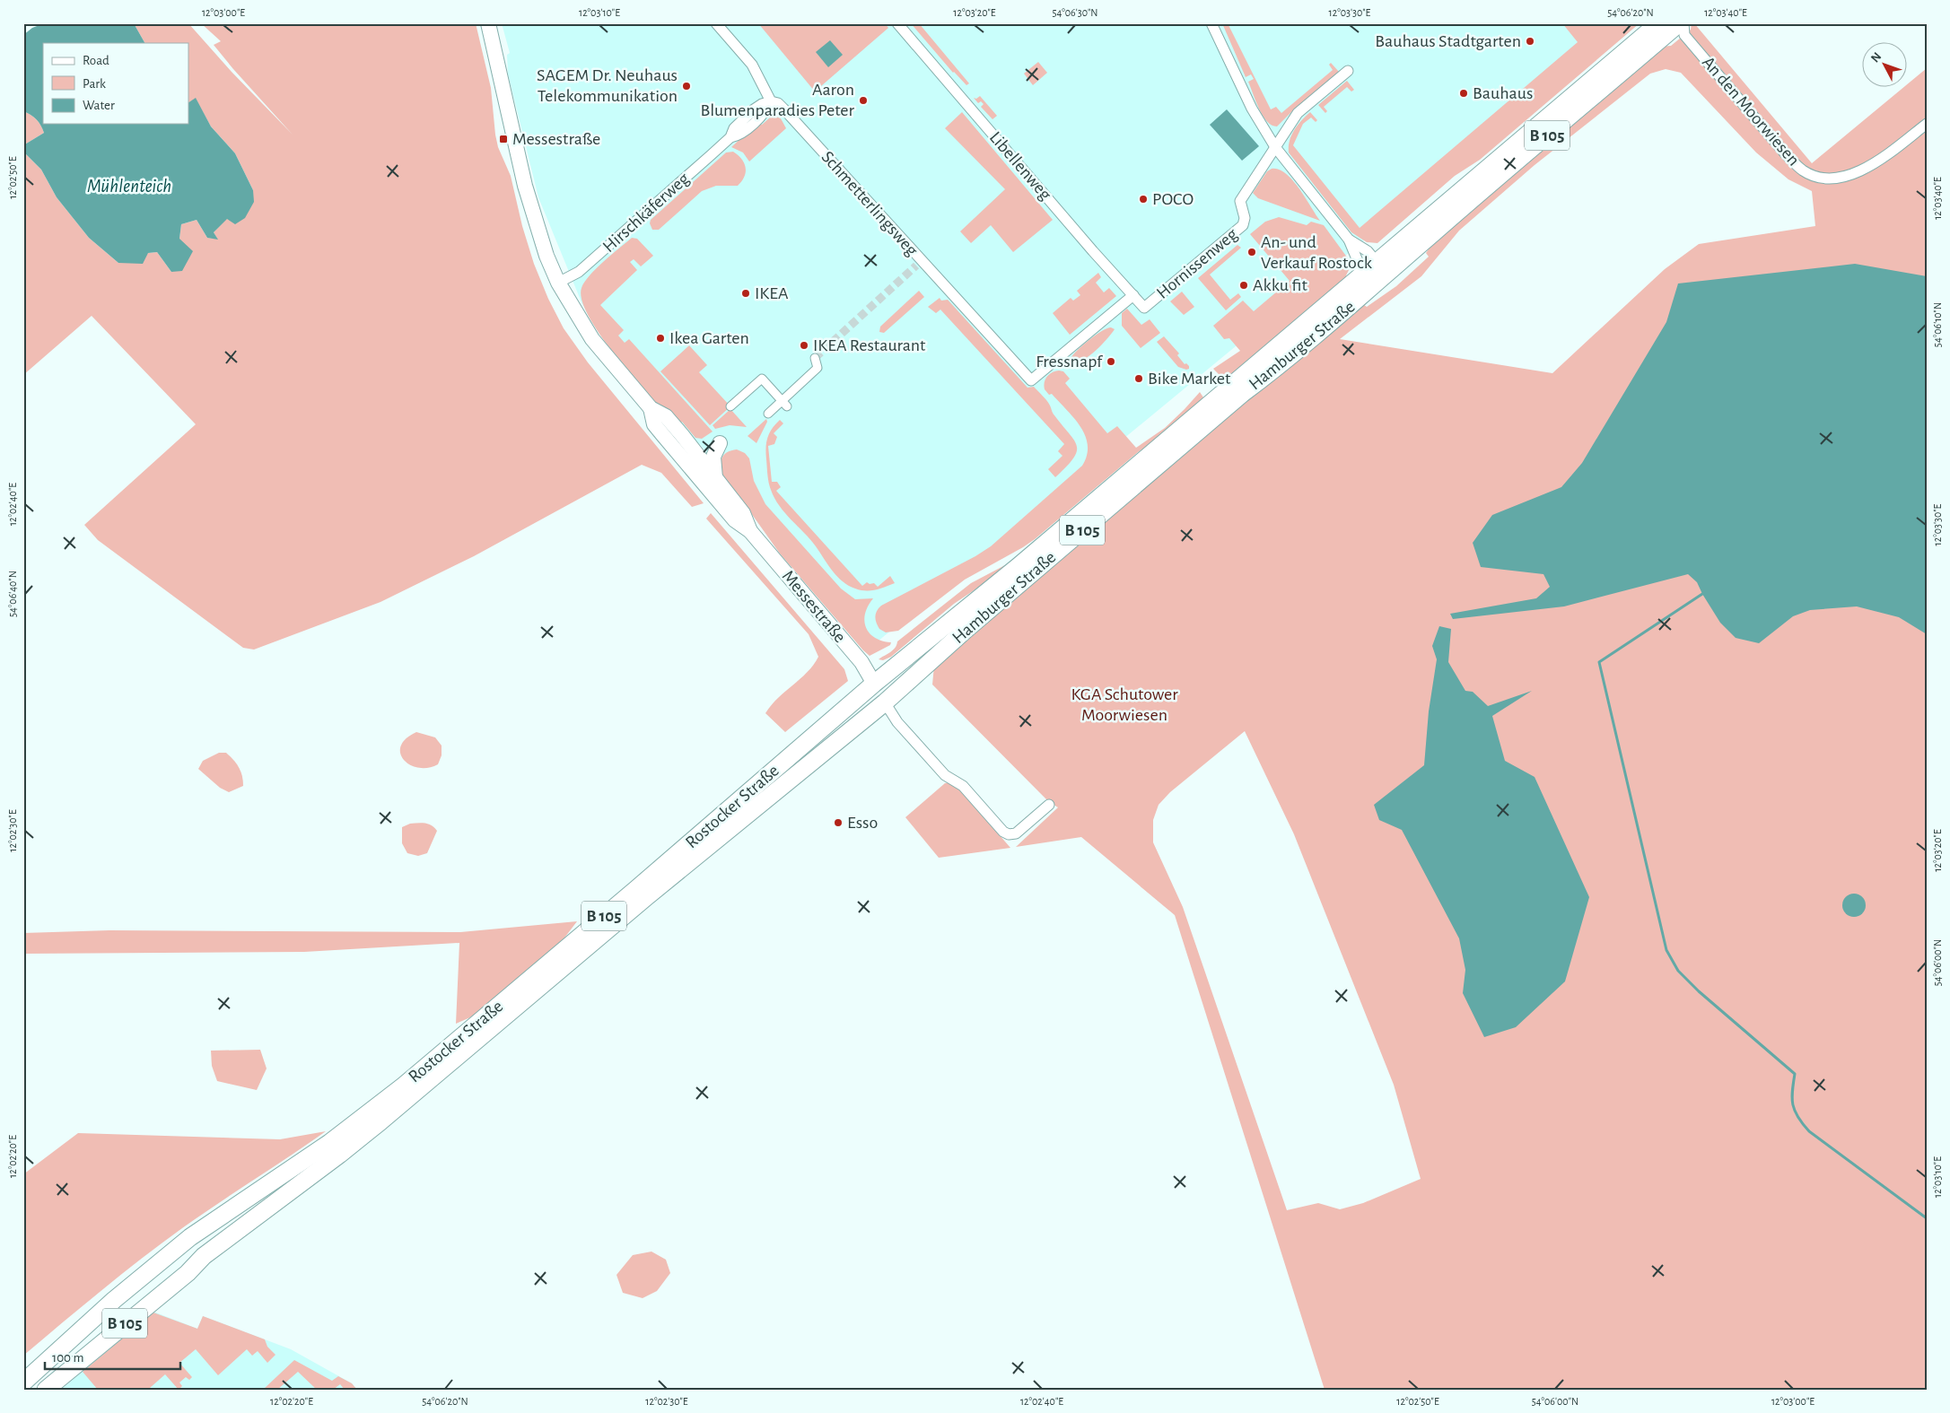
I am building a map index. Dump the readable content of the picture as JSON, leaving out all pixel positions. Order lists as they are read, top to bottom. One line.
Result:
{"streets":{"main road":["B 105","Hamburger Straße","Messestraße","Rostocker Straße"],"street":["An den Moorwiesen","Libellenweg","Schmetterlingsweg","Hirschkäferweg","Hornissenweg"]},"crossings":[["Libellenweg","Hornissenweg"],["Schmetterlingsweg","Hirschkäferweg"],["Schmetterlingsweg","Hornissenweg"],["Hirschkäferweg","Messestraße"],["Hamburger Straße","Messestraße"],["Hamburger Straße","Rostocker Straße"],["Messestraße","Rostocker Straße"]],"water":["Mühlenteich"],"parks":["KGA Schutower Moorwiesen"],"places":{"other":["Bauhaus Stadtgarten","SAGEM Dr. Neuhaus Telekommunikation","Bauhaus","Aaron Blumenparadies Peter","POCO","An- und Verkauf Rostock","Akku fit","IKEA","Ikea Garten","IKEA Restaurant","Fressnapf","Bike Market","Esso"],"transit":["Messestraße"]},"legend":["Road","Park","Water"],"scale_bar":"100 m","north":"top left","coordinates":["12°03'00\"E","12°03'10\"E","12°03'20\"E","54°06'30\"N","12°03'30\"E","54°06'20\"N","12°03'40\"E","12°02'50\"E","54°06'10\"N","12°02'40\"E","54°06'40\"N","12°02'30\"E","54°06'00\"N","12°02'20\"E"]}
